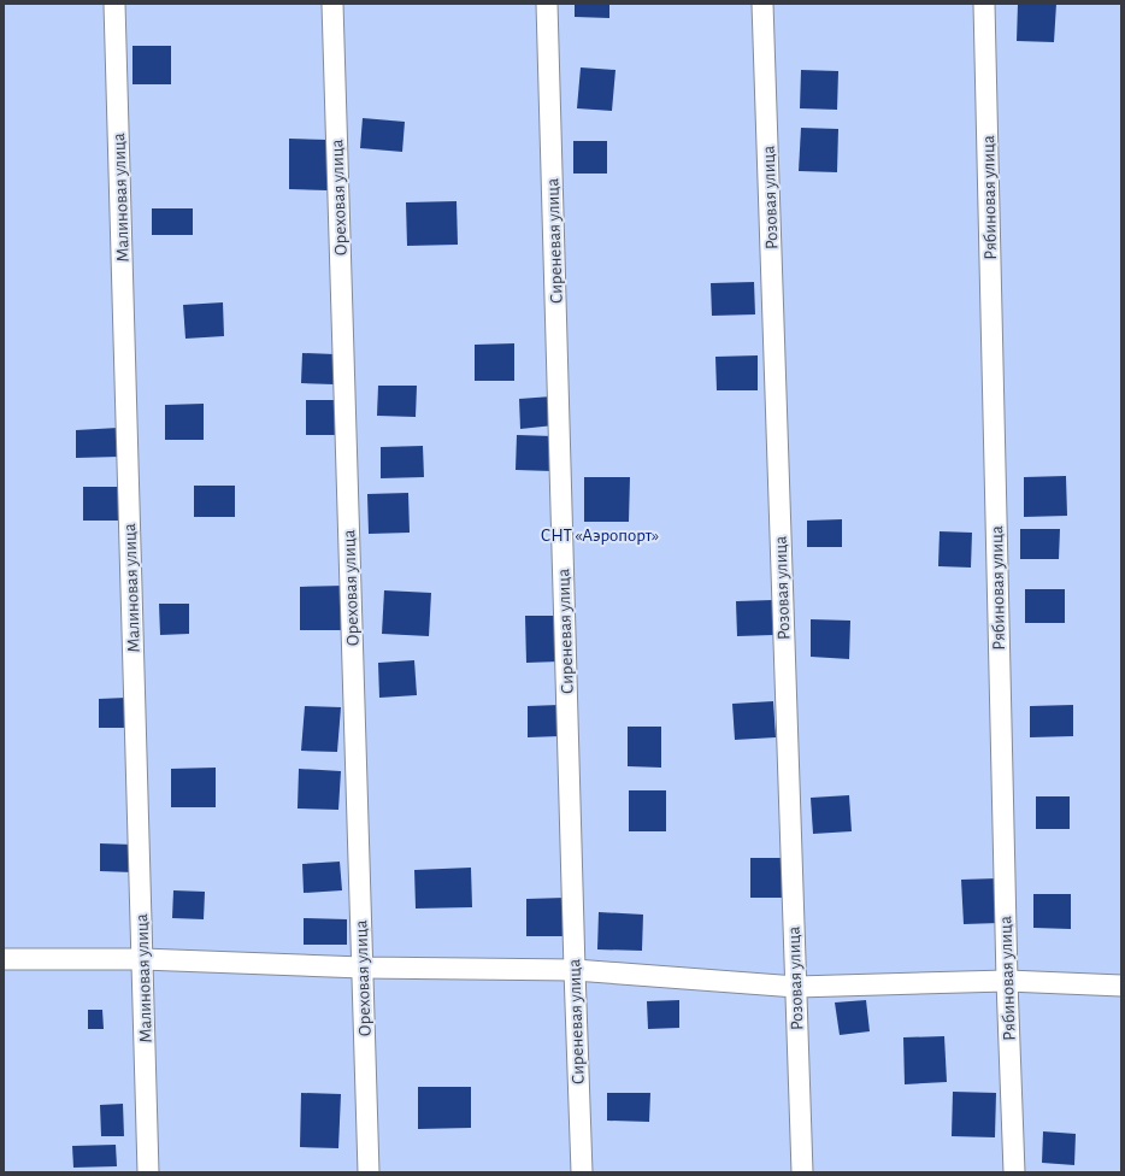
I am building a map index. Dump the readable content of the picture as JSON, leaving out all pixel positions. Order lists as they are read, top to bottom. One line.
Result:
{"streets":{"street":["Малиновая улица","Ореховая улица","Розовая улица","Рябиновая улица","Сиреневая улица"]},"parks":["СНТ «Аэропорт»"]}
